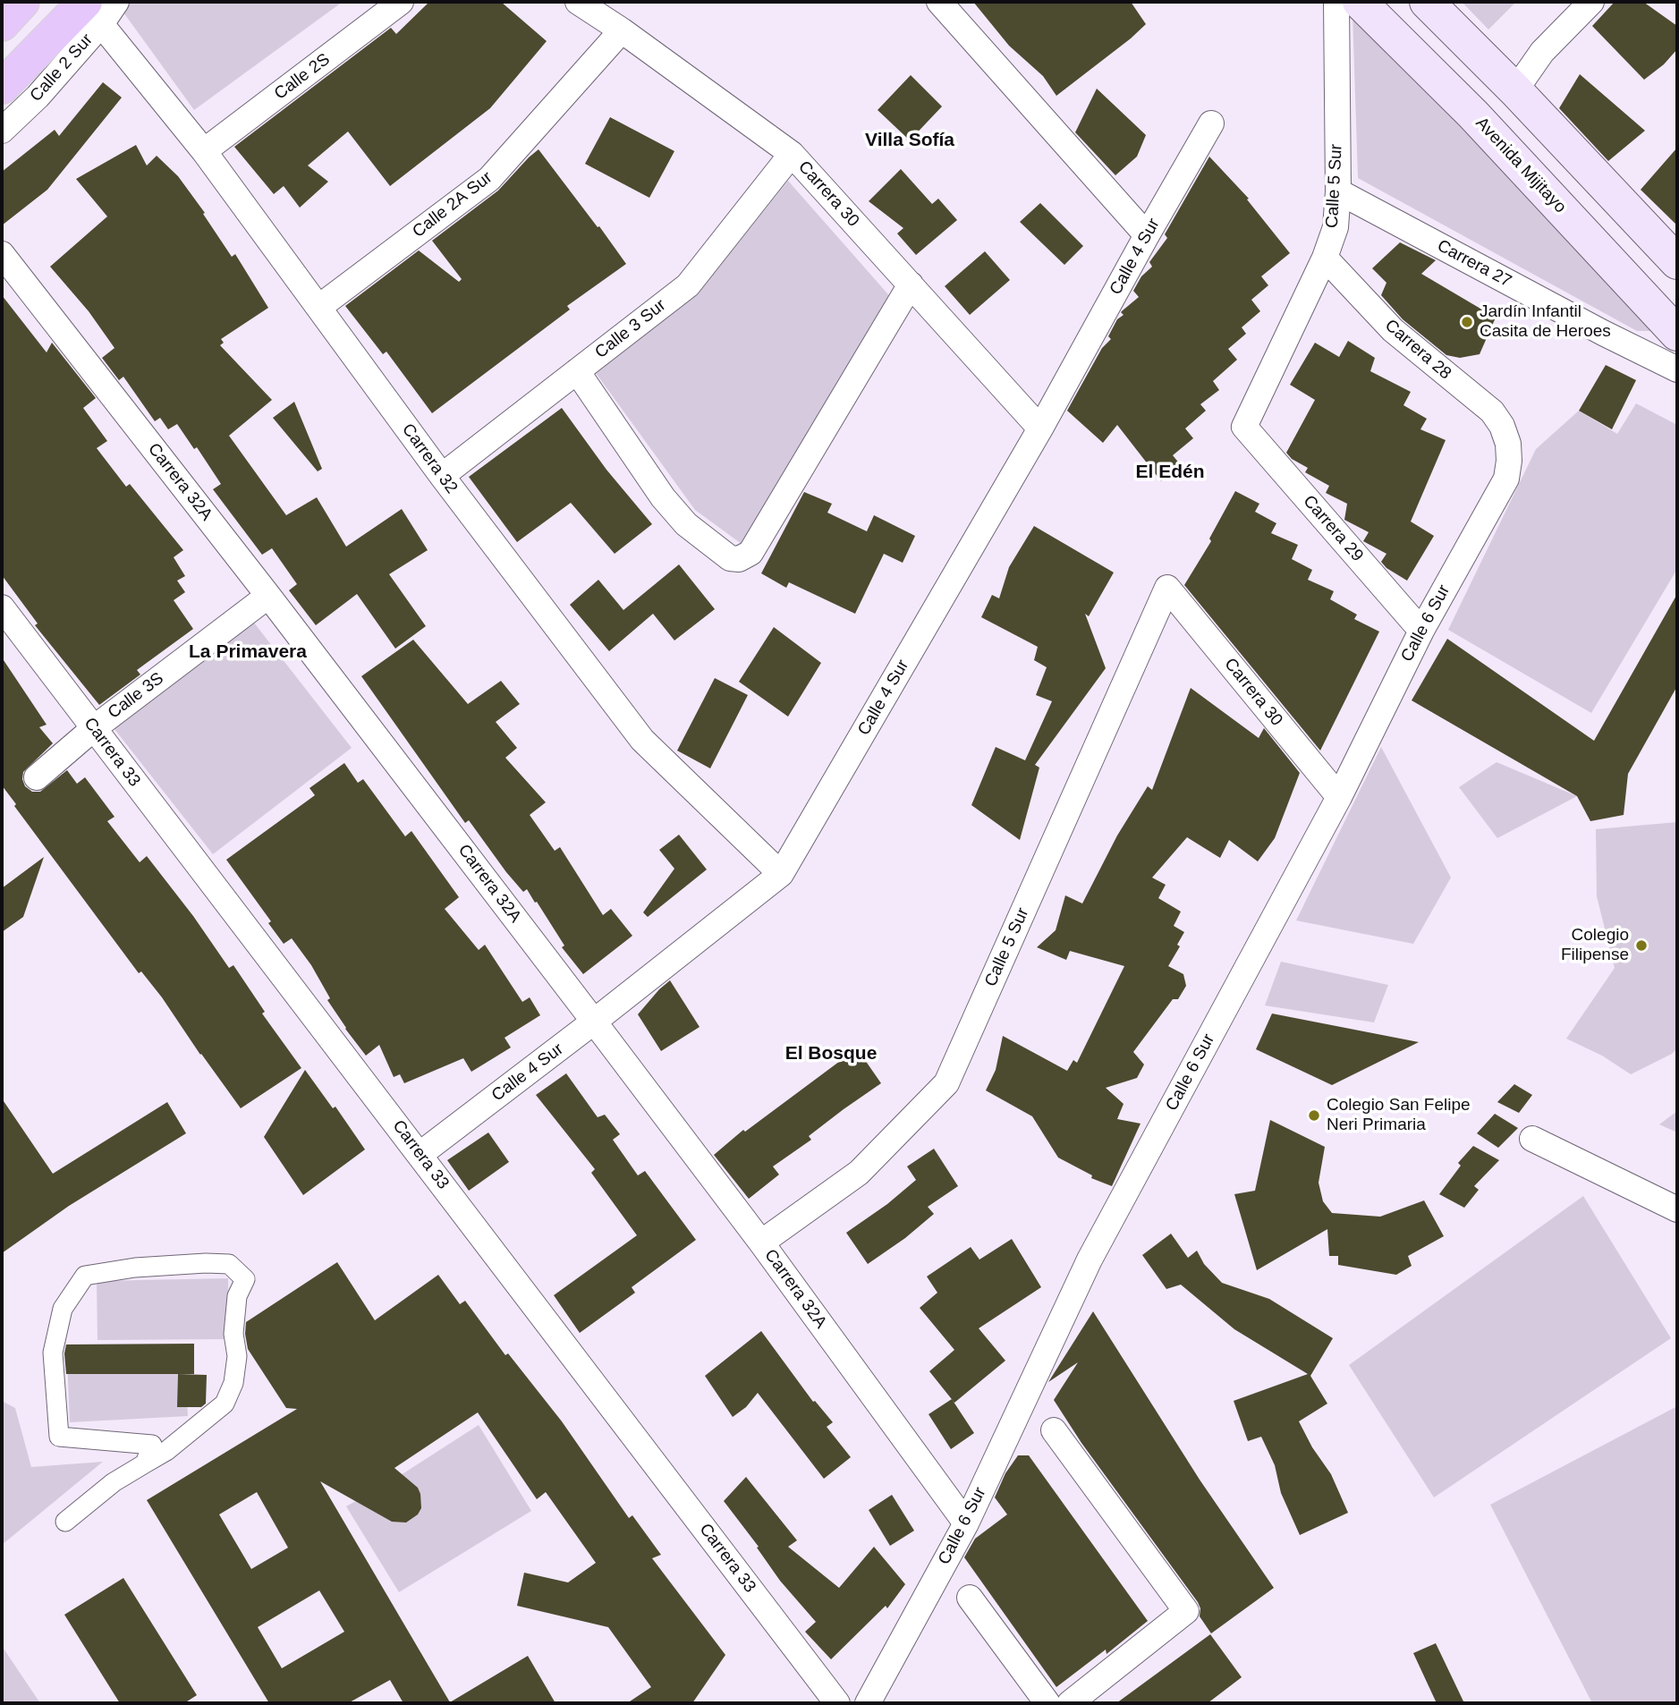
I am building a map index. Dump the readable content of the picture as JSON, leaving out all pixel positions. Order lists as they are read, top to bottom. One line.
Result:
{"streets":{"main road":["Avenida Mijitayo"],"street":["Calle 2 Sur","Calle 2S","Calle 5 Sur","Carrera 30","Calle 2A Sur","Calle 4 Sur","Carrera 27","Calle 3 Sur","Carrera 28","Carrera 32","Carrera 32A","Carrera 29","Calle 6 Sur","Calle 3S","Carrera 33"]},"crossings":[["Calle 2 Sur","Carrera 32"],["Calle 2S","Carrera 32"],["Calle 5 Sur","Carrera 30"],["Calle 5 Sur","Carrera 27"],["Calle 5 Sur","Carrera 28"],["Calle 5 Sur","Carrera 32A"],["Calle 5 Sur","Carrera 29"],["Carrera 30","Calle 2A Sur"],["Carrera 30","Calle 4 Sur"],["Carrera 30","Calle 3 Sur"],["Carrera 30","Calle 6 Sur"],["Calle 2A Sur","Carrera 32"],["Calle 4 Sur","Carrera 32"],["Calle 4 Sur","Carrera 32A"],["Calle 4 Sur","Carrera 33"],["Calle 3 Sur","Carrera 32"],["Carrera 28","Calle 6 Sur"],["Carrera 32A","Calle 6 Sur"],["Carrera 32A","Calle 3S"],["Carrera 29","Calle 6 Sur"],["Calle 3S","Carrera 33"]],"districts":["Villa Sofía","El Edén","La Primavera","El Bosque"],"places":["Jardín Infantil Casita de Heroes","Colegio Filipense","Colegio San Felipe Neri Primaria"]}
